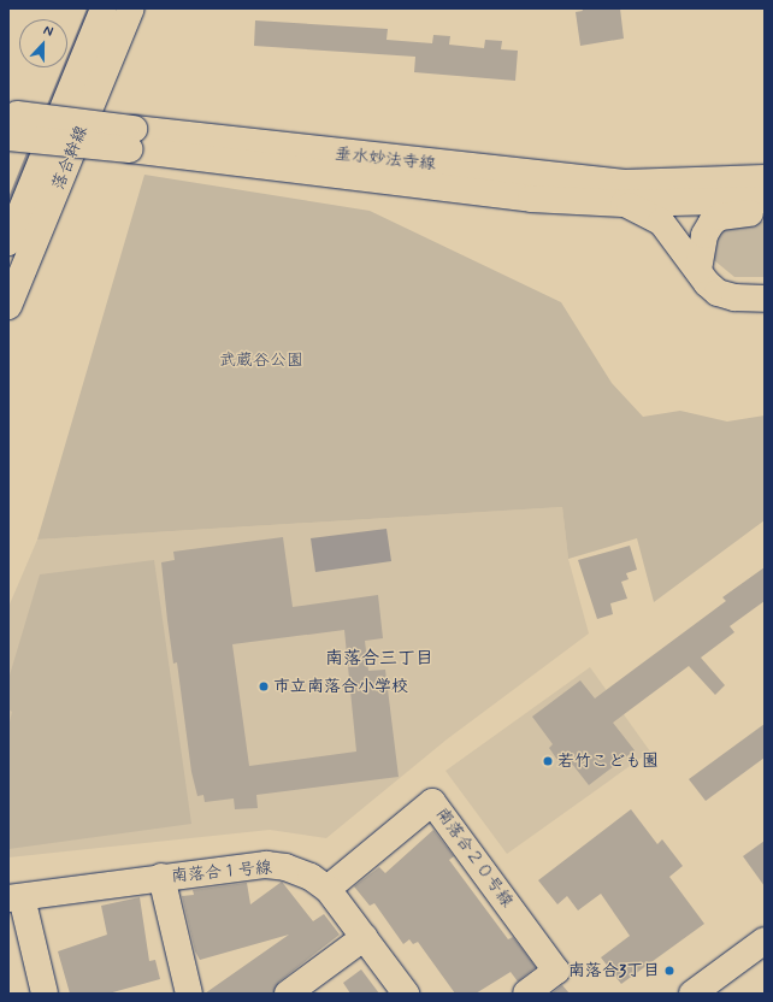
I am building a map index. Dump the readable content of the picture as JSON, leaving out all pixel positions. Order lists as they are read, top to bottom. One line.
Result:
{"streets":{"street":["落合幹線","垂水妙法寺線","南落合２０号線","南落合１号線"]},"crossings":[["南落合２０号線","南落合１号線"]],"districts":["南落合三丁目"],"parks":["武蔵谷公園"],"places":["市立南落合小学校","若竹こども園","南落合3丁目"],"north":"top"}
